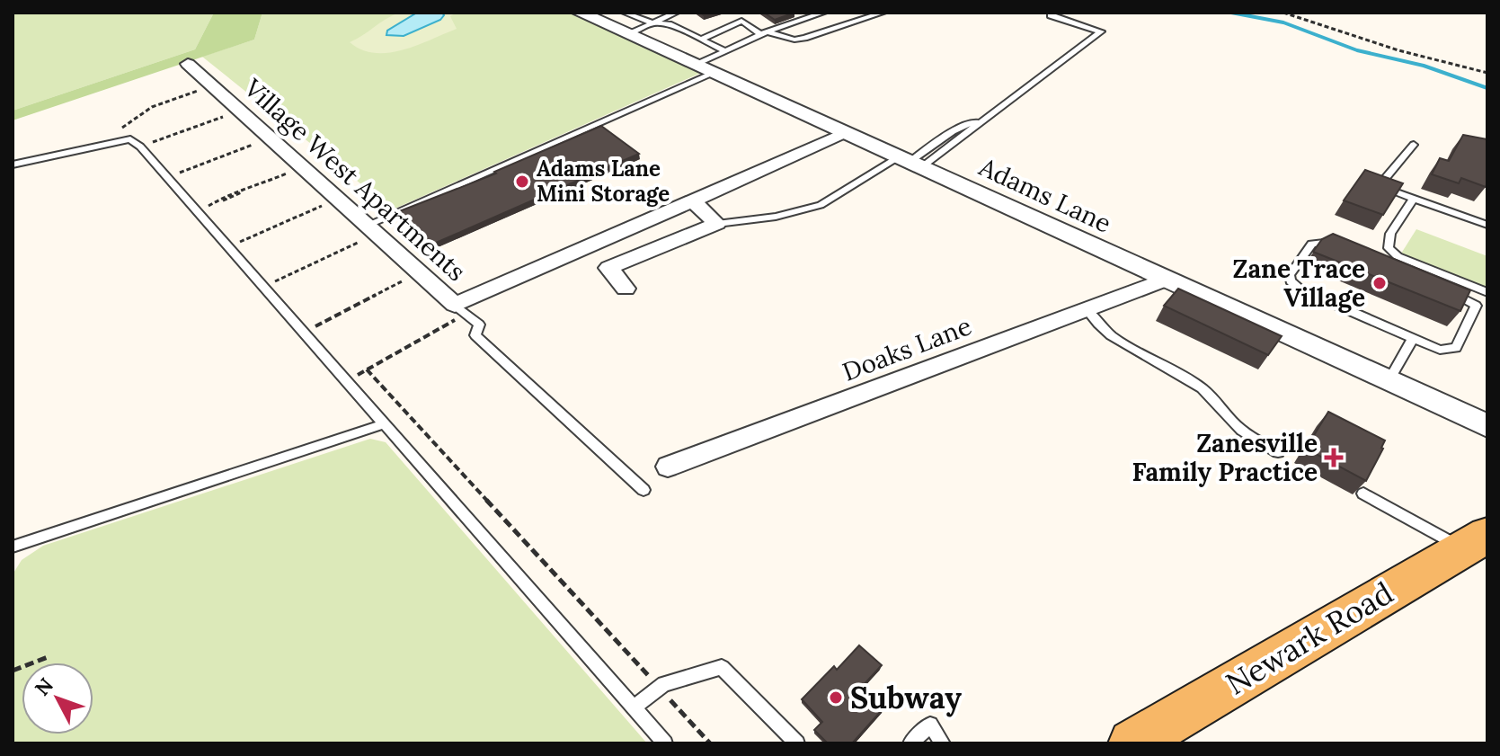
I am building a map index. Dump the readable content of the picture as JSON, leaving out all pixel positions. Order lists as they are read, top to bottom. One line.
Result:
{"streets":{"main road":["Newark Road"],"street":["Village West Apartments","Adams Lane","Doaks Lane"]},"crossings":[["Village West Apartments","Adams Lane"],["Adams Lane","Doaks Lane"]],"places":{"other":["Adams Lane Mini Storage","Zane Trace Village","Subway"],"health":["Zanesville Family Practice"]},"north":"top left"}
